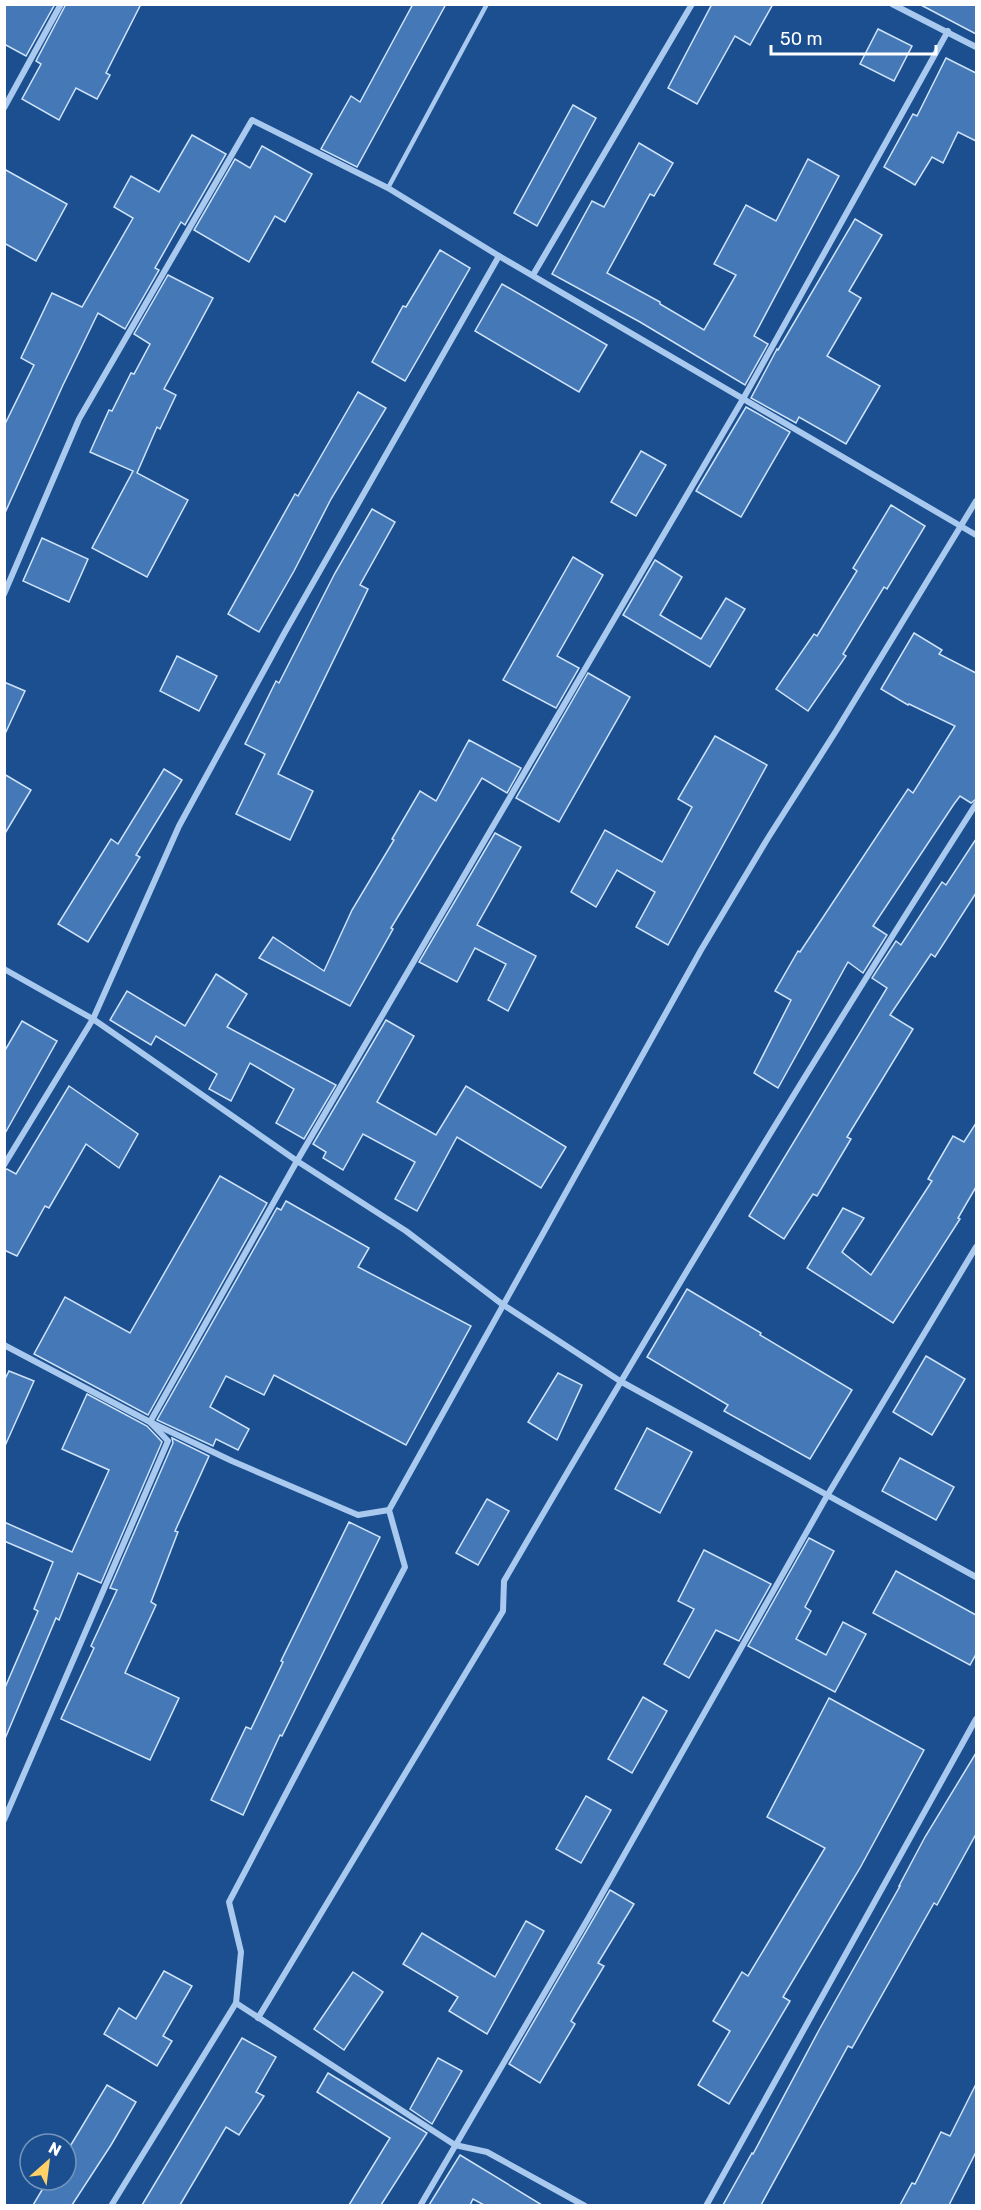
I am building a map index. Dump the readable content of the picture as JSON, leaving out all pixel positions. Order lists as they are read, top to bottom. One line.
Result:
{"scale_bar":"50 m","north":"top right"}
